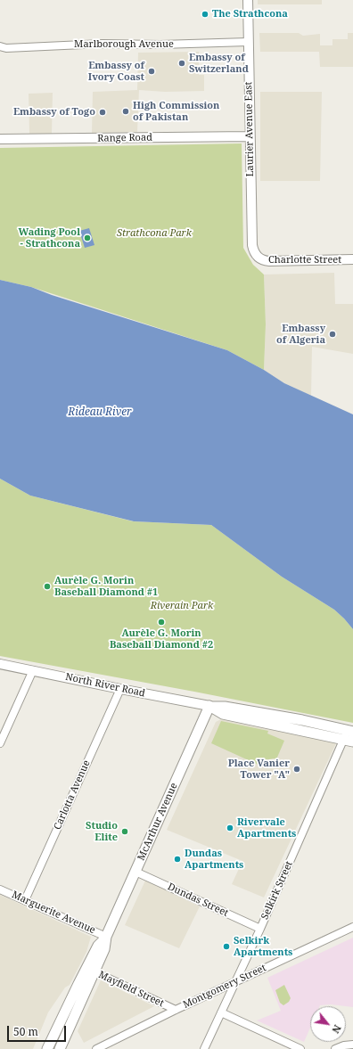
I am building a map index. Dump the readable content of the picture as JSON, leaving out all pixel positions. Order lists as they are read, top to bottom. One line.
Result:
{"streets":{"main road":["North River Road","McArthur Avenue"],"street":["Marlborough Avenue","Laurier Avenue East","Range Road","Charlotte Street","Carlotta Avenue","Selkirk Street","Dundas Street","Marguerite Avenue","Montgomery Street","Mayfield Street"]},"crossings":[["Marlborough Avenue","Laurier Avenue East"],["Laurier Avenue East","Range Road"],["Laurier Avenue East","Charlotte Street"],["North River Road","Carlotta Avenue"],["North River Road","McArthur Avenue"],["North River Road","Selkirk Street"],["Carlotta Avenue","Marguerite Avenue"],["McArthur Avenue","Dundas Street"],["McArthur Avenue","Marguerite Avenue"],["McArthur Avenue","Mayfield Street"],["Selkirk Street","Dundas Street"],["Selkirk Street","Montgomery Street"],["Montgomery Street","Mayfield Street"]],"water":["Rideau River"],"parks":["Strathcona Park","Riverain Park"],"places":["The Strathcona","Embassy of Switzerland","Embassy of Ivory Coast","High Commission of Pakistan","Embassy of Togo","Wading Pool - Strathcona","Embassy of Algeria","Aurèle G. Morin Baseball Diamond #1","Aurèle G. Morin Baseball Diamond #2","Place Vanier Tower \"A\"","Rivervale Apartments","Studio Elite","Dundas Apartments","Selkirk Apartments"],"scale_bar":"50 m","north":"bottom right"}
